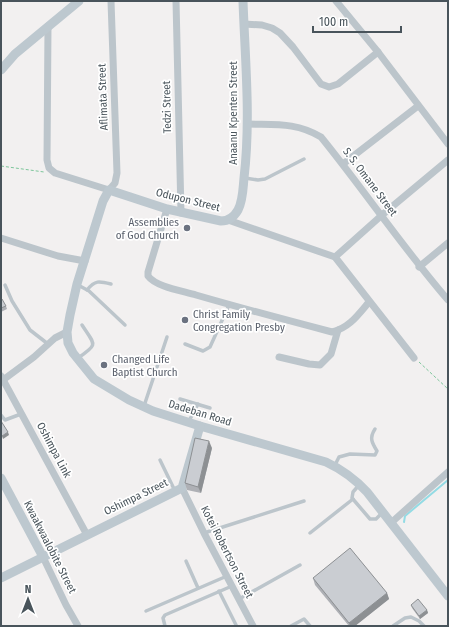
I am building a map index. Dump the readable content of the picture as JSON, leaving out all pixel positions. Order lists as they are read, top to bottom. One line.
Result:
{"streets":{"street":["Aflimata Street","Tedzi Street","Anaanu Kpenten Street","S. S. Omane Street","Odupon Street","Dadeban Road","Oshimpa Link","Oshimpa Street","Kwaakwaalobite Street","Kotei Robertson Street"]},"crossings":[["Aflimata Street","Odupon Street"],["Aflimata Street","Dadeban Road"],["Tedzi Street","Odupon Street"],["Anaanu Kpenten Street","S. S. Omane Street"],["Anaanu Kpenten Street","Odupon Street"],["Odupon Street","Dadeban Road"],["Dadeban Road","Oshimpa Street"],["Oshimpa Link","Oshimpa Street"],["Oshimpa Street","Kwaakwaalobite Street"],["Oshimpa Street","Kotei Robertson Street"]],"places":["Assemblies of God Church","Christ Family Congregation Presby","Changed Life Baptist Church"],"scale_bar":"100 m","north":"top"}
